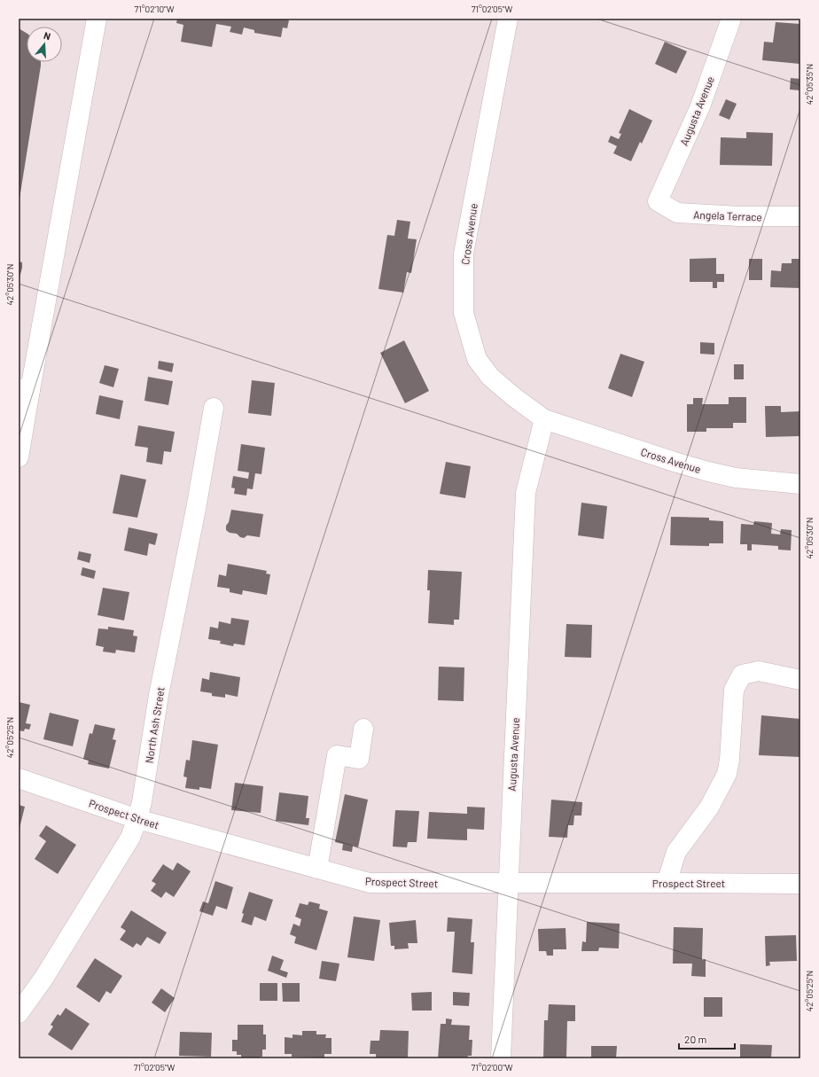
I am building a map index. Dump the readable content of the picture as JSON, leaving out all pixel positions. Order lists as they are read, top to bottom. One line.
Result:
{"streets":{"street":["Augusta Avenue","Angela Terrace","Cross Avenue","North Ash Street","Prospect Street"]},"crossings":[["Augusta Avenue","Angela Terrace"],["Augusta Avenue","Cross Avenue"],["Augusta Avenue","Prospect Street"],["North Ash Street","Prospect Street"]],"scale_bar":"20 m","north":"top","coordinates":["71°02'10\"W","71°02'05\"W","42°05'35\"N","42°05'30\"N","42°05'25\"N","71°02'00\"W"]}
